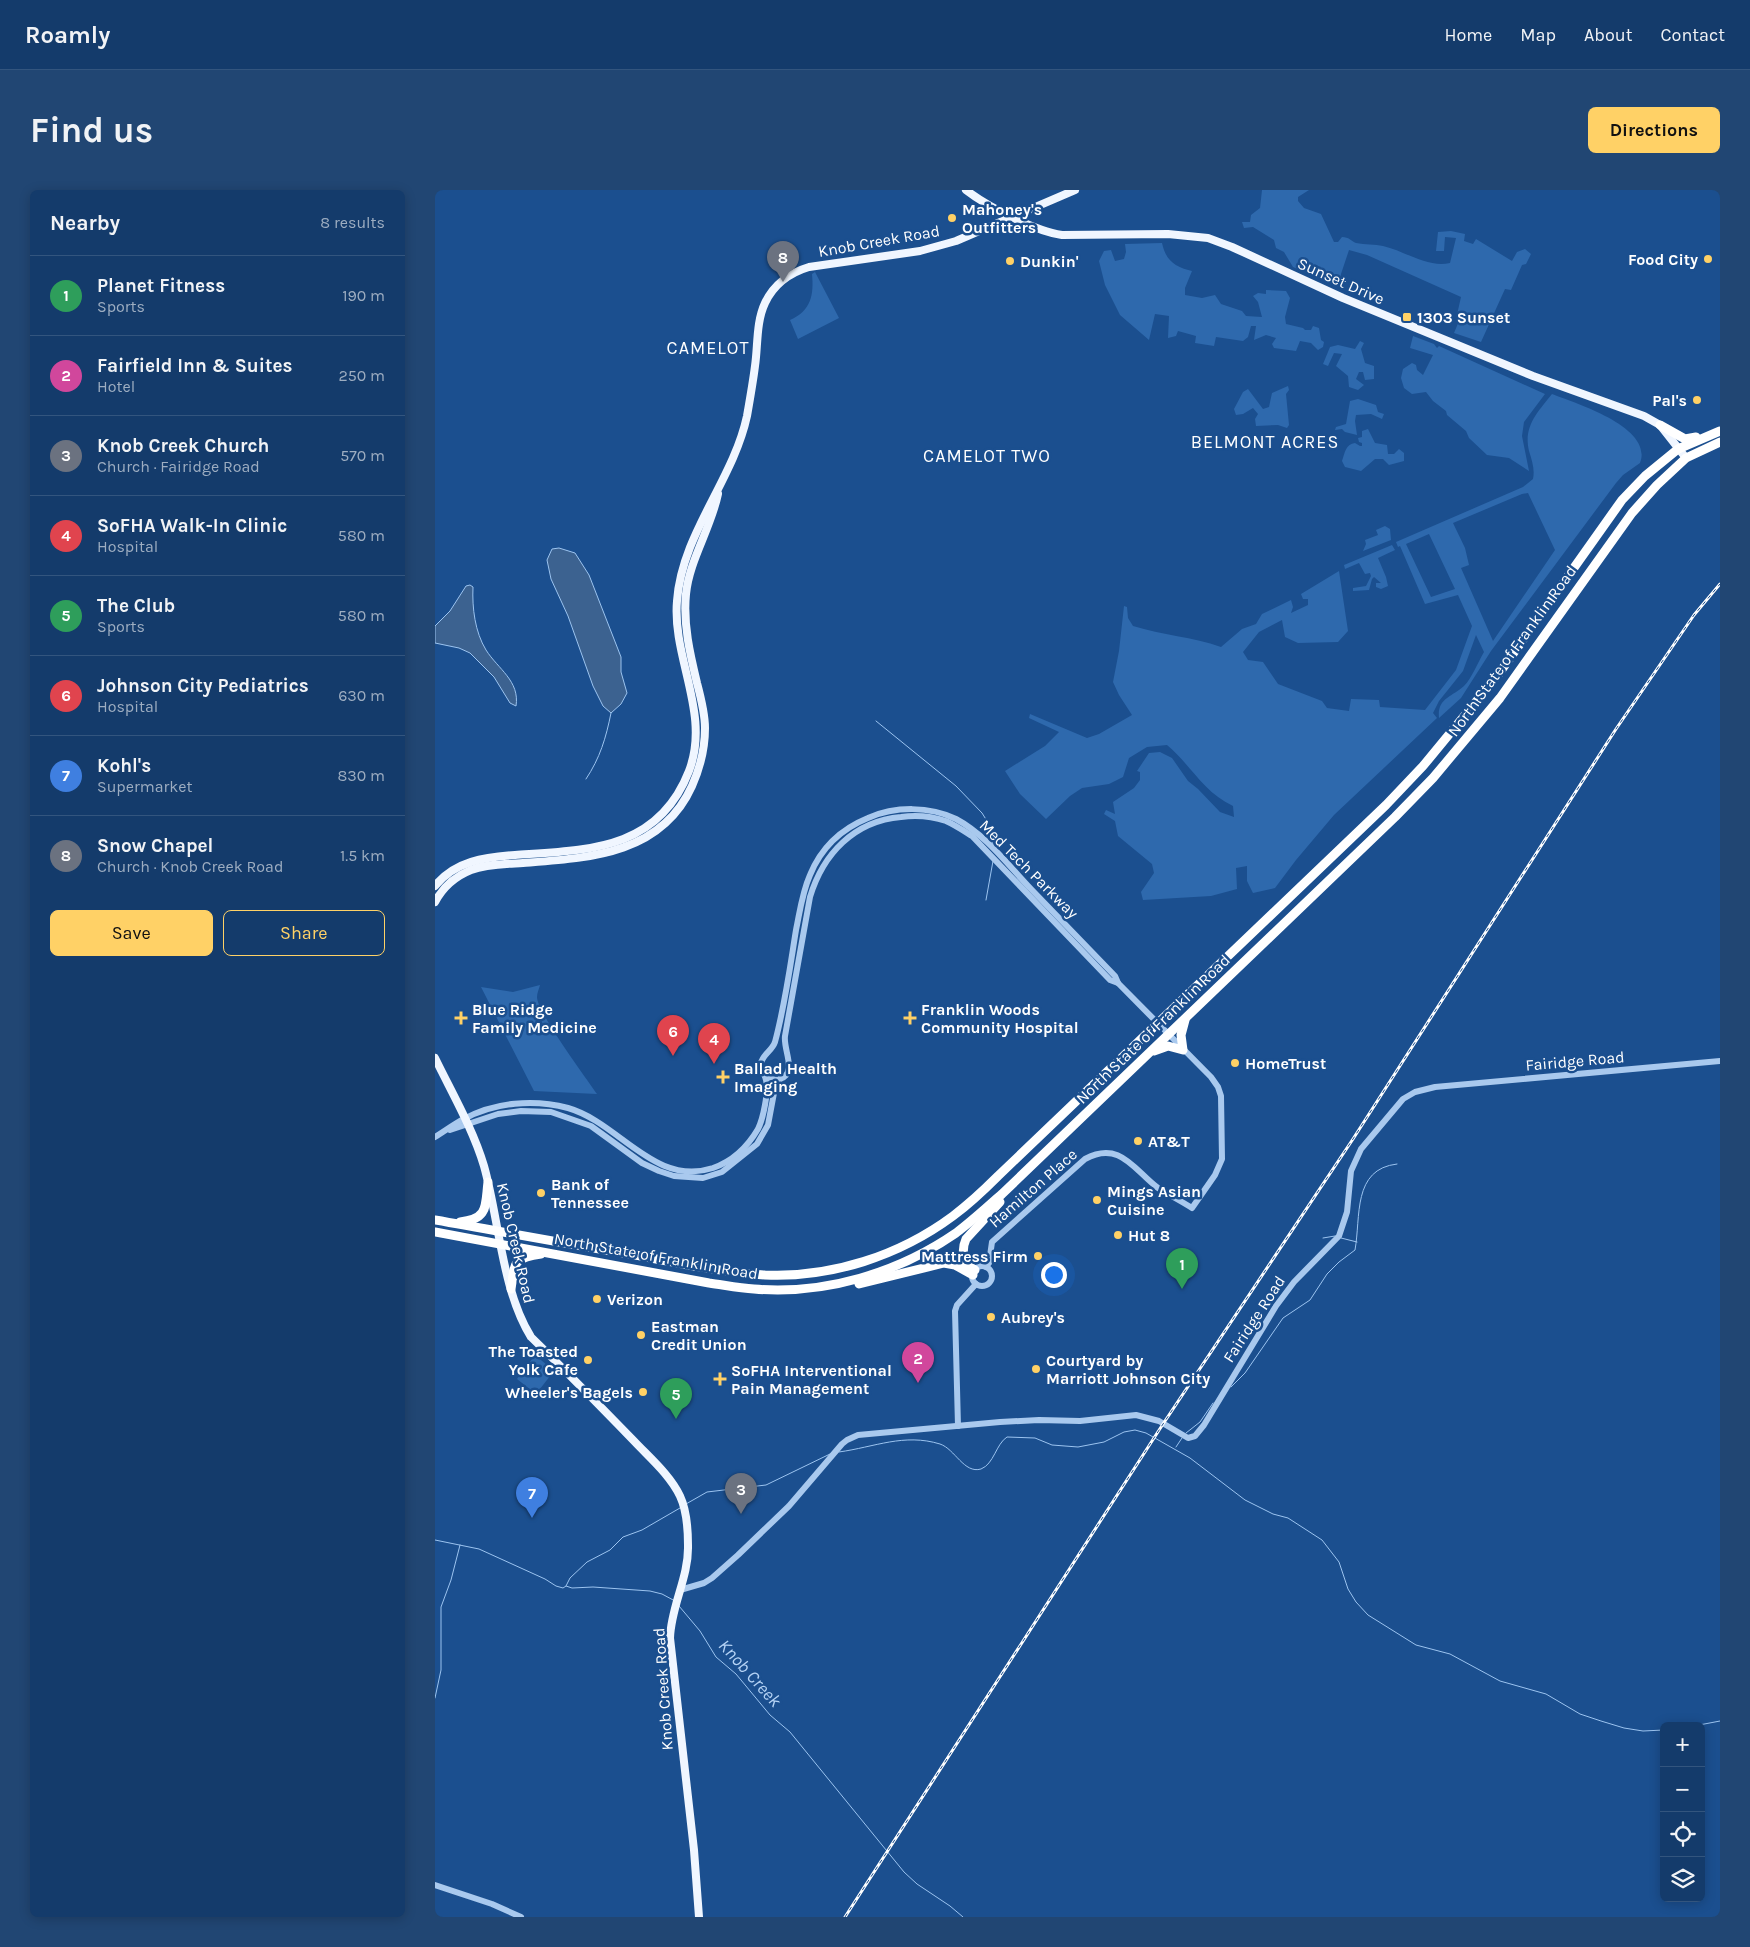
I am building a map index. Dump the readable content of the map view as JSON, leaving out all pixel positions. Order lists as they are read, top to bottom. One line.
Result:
{"streets":{"highway":["North State of Franklin Road"],"main road":["Knob Creek Road","Sunset Drive"],"street":["Med Tech Parkway","Fairidge Road","Hamilton Place"]},"crossings":[["Knob Creek Road","Sunset Drive"],["Knob Creek Road","North State of Franklin Road"],["Knob Creek Road","Med Tech Parkway"],["Knob Creek Road","Fairidge Road"],["Sunset Drive","North State of Franklin Road"],["North State of Franklin Road","Med Tech Parkway"],["Med Tech Parkway","Hamilton Place"]],"districts":["CAMELOT","BELMONT ACRES","CAMELOT TWO"],"water":["Knob Creek"],"places":{"other":["Mahoney's Outfitters","Food City","Dunkin'","Pal's","HomeTrust","AT&T","Bank of Tennessee","Mings Asian Cuisine","Hut 8","Mattress Firm","Verizon","Aubrey's","Eastman Credit Union","The Toasted Yolk Cafe","Courtyard by Marriott Johnson City","Wheeler's Bagels"],"transit":["1303 Sunset"],"health":["Blue Ridge Family Medicine","Franklin Woods Community Hospital","Ballad Health Imaging","SoFHA Interventional Pain Management"]},"page":{"header":"Roamly","nav":["Home","Map","About","Contact"],"buttons":["Directions",["Save","Share"]],"title":"Find us","heading":["Nearby","8 results"],"pins":["8","6","4","1","2","5","3","7"],"list":[{"mark":"1","name":"Planet Fitness","note":"Sports","value":"190 m"},{"mark":"2","name":"Fairfield Inn & Suites","note":"Hotel","value":"250 m"},{"mark":"3","name":"Knob Creek Church","note":"Church · Fairidge Road","value":"570 m"},{"mark":"4","name":"SoFHA Walk-In Clinic","note":"Hospital","value":"580 m"},{"mark":"5","name":"The Club","note":"Sports","value":"580 m"},{"mark":"6","name":"Johnson City Pediatrics","note":"Hospital","value":"630 m"},{"mark":"7","name":"Kohl's","note":"Supermarket","value":"830 m"},{"mark":"8","name":"Snow Chapel","note":"Church · Knob Creek Road","value":"1.5 km"}],"map_buttons":["+","−"]}}
